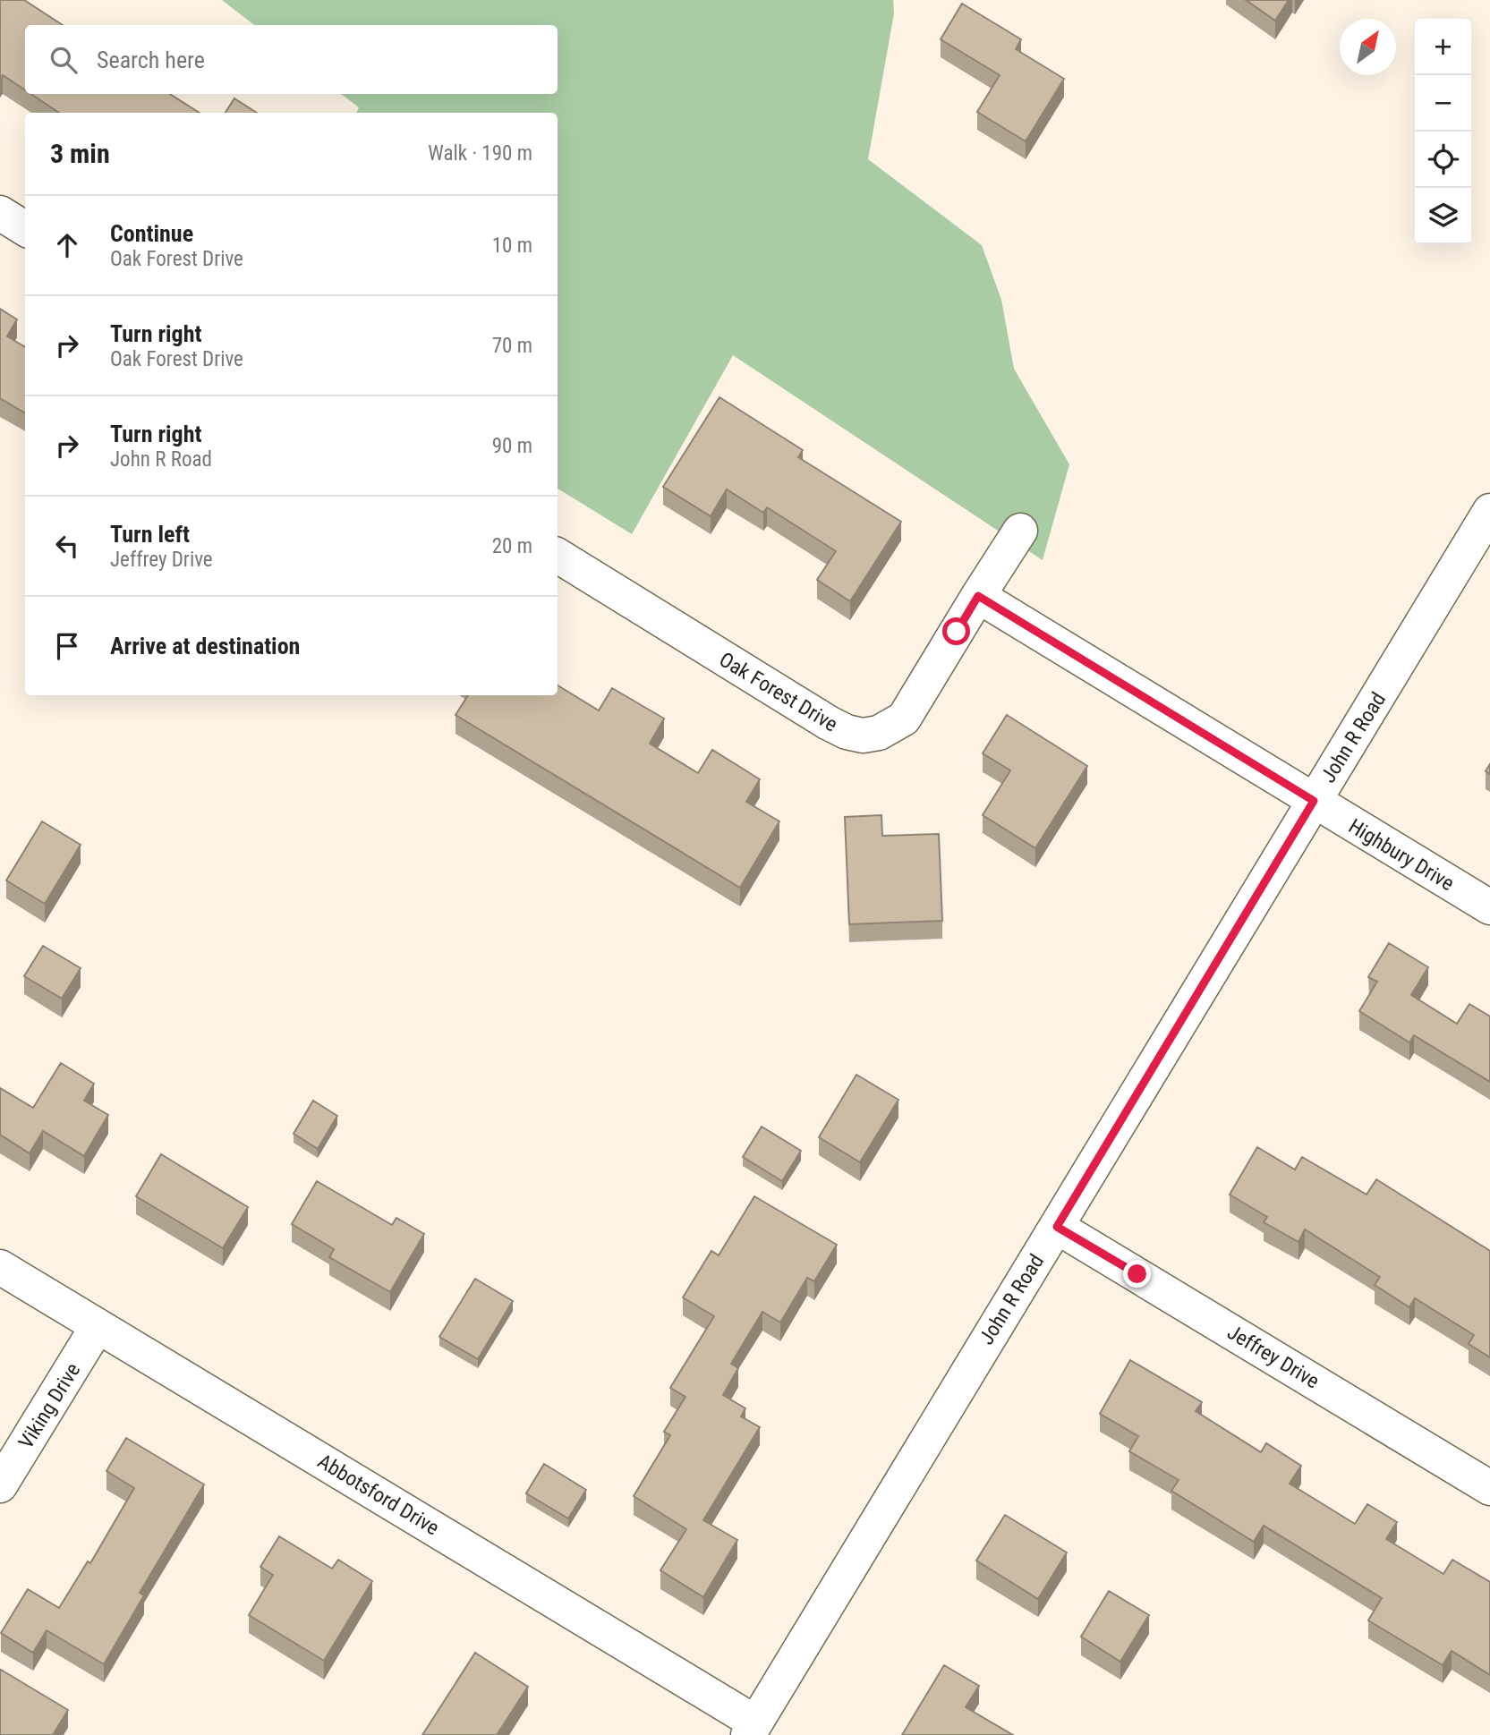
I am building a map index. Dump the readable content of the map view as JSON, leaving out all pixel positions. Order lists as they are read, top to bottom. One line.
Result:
{"streets":{"street":["Oak Forest Drive","John R Road","Highbury Drive","Jeffrey Drive","Viking Drive","Abbotsford Drive"]},"crossings":[["John R Road","Highbury Drive"],["John R Road","Jeffrey Drive"],["John R Road","Abbotsford Drive"],["Viking Drive","Abbotsford Drive"]],"north":"top right","page":{"map_buttons":["+","−"],"search":"Search here","heading":["3 min","Walk · 190 m"],"list":[["Continue","Oak Forest Drive","10 m"],["Turn right","Oak Forest Drive","70 m"],["Turn right","John R Road","90 m"],["Turn left","Jeffrey Drive","20 m"],"Arrive at destination"]}}
